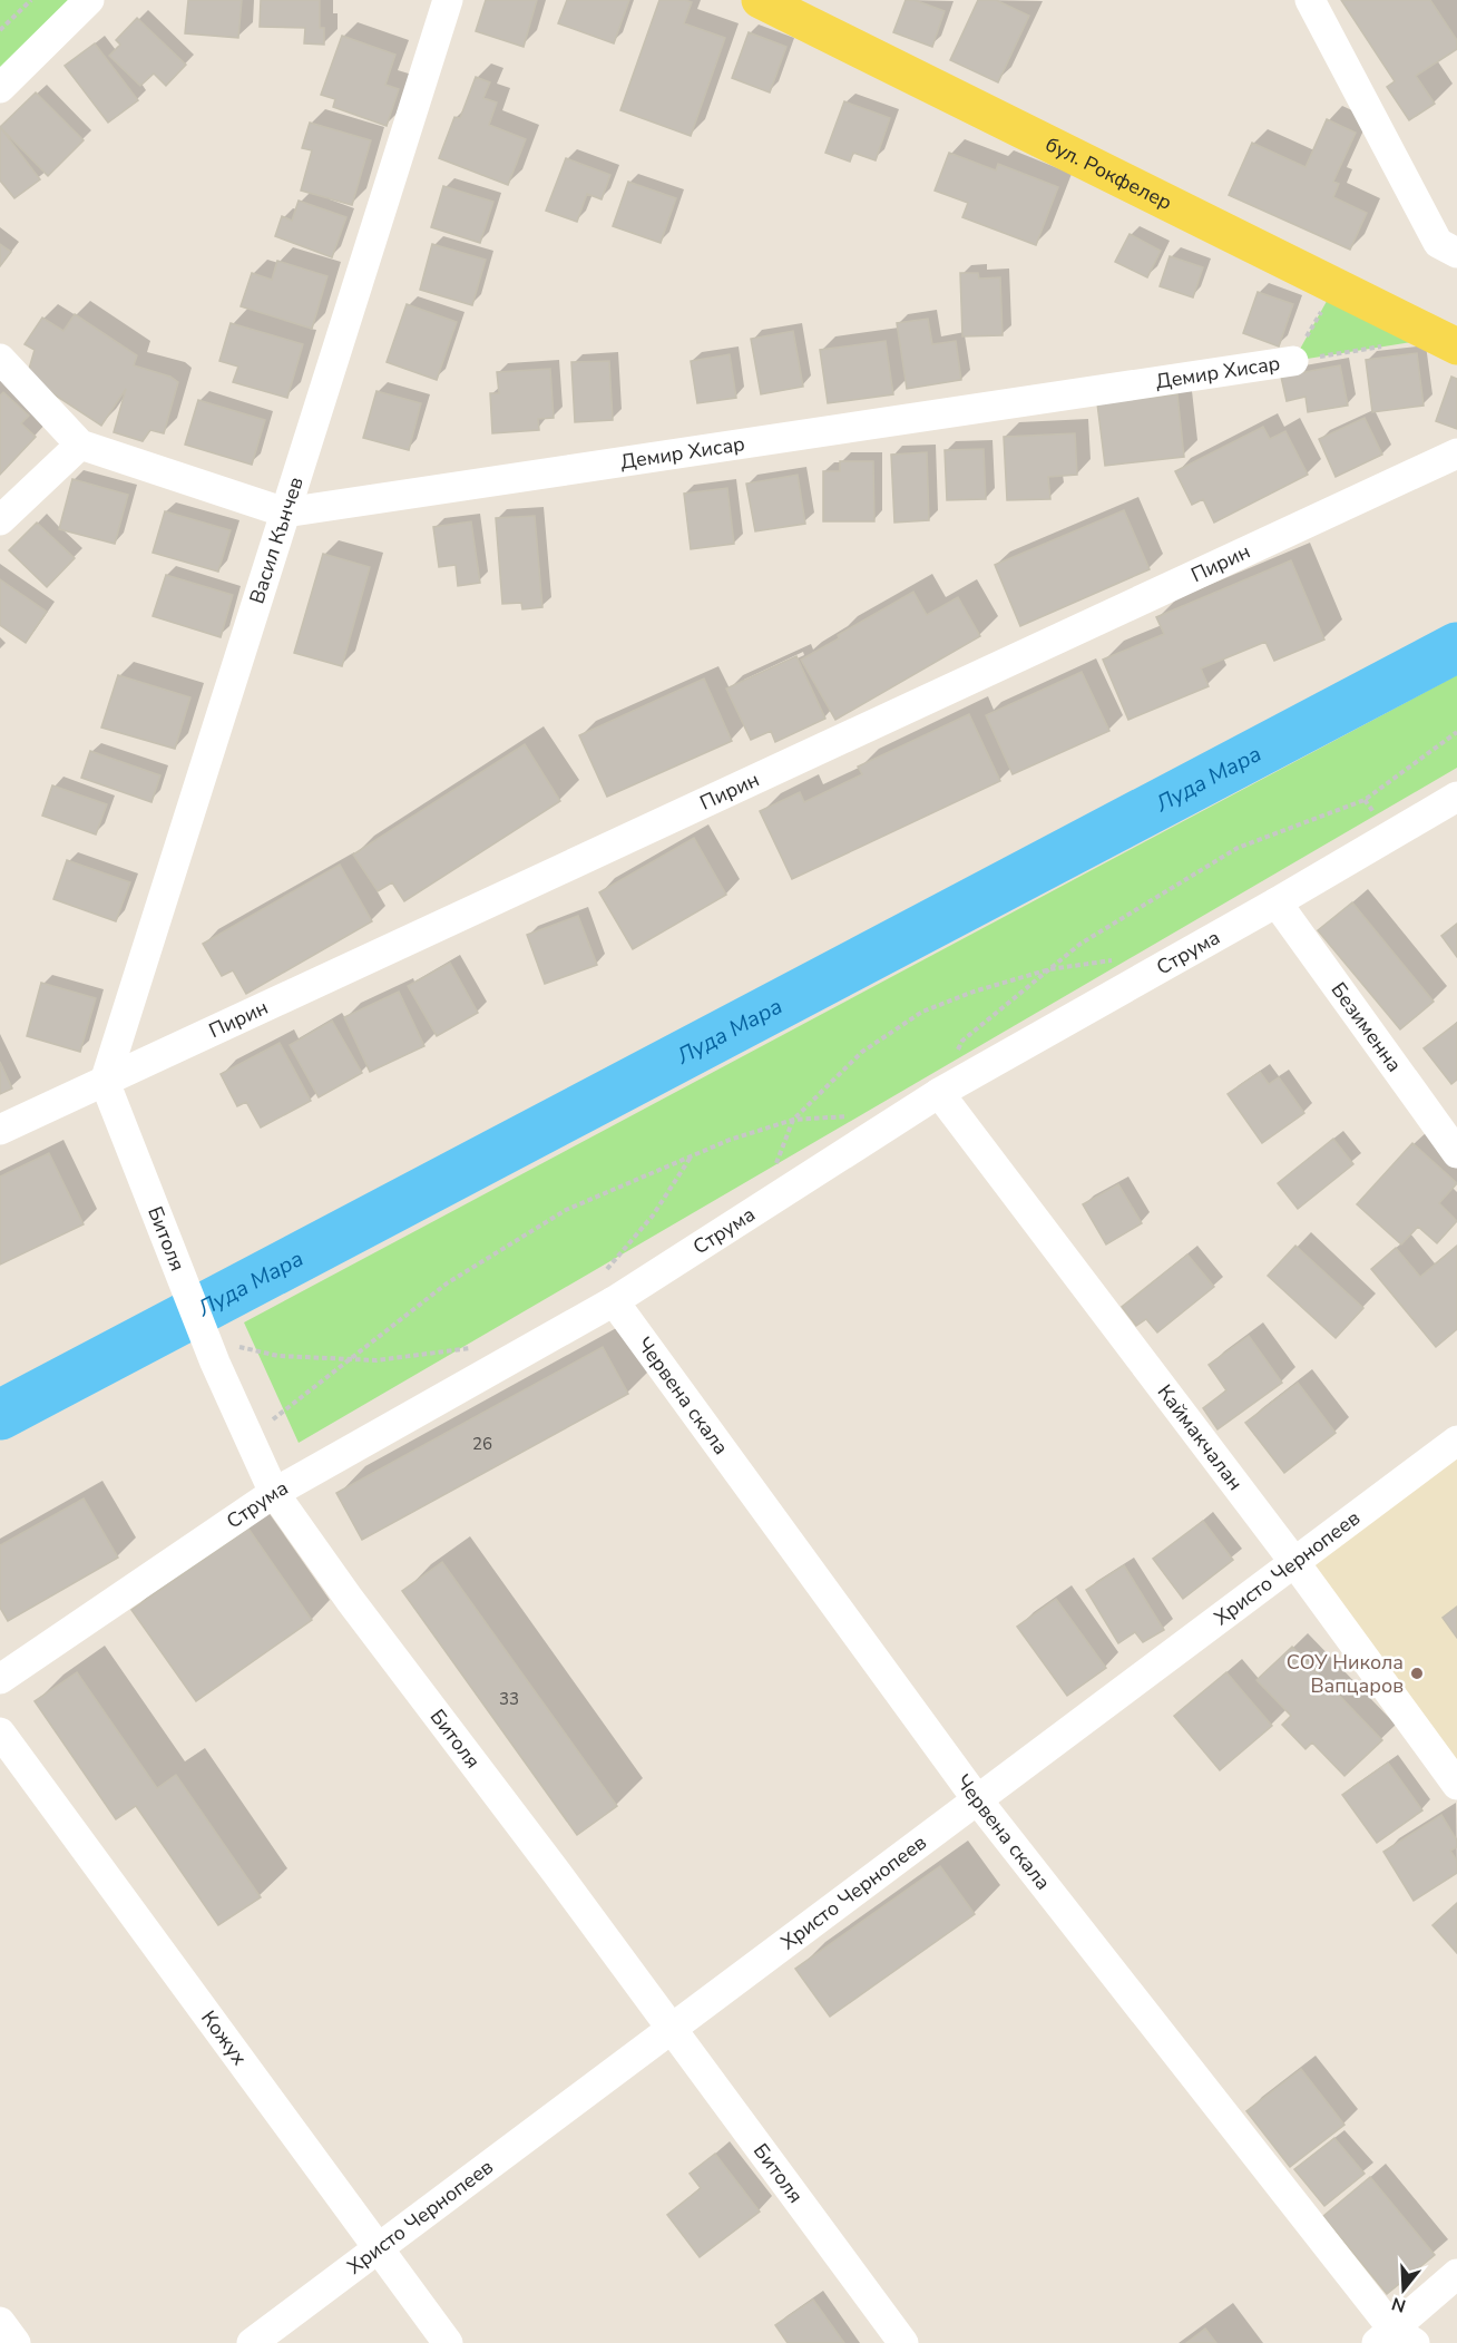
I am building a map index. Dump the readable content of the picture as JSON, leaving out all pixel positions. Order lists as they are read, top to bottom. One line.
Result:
{"streets":{"main road":["бул. Рокфелер"],"street":["Демир Хисар","Васил Кънчев","Пирин","Струма","Безименна","Битоля","Червена скала","Каймакчалан","Христо Чернопеев","Кожух"]},"crossings":[["Демир Хисар","Васил Кънчев"],["Васил Кънчев","Пирин"],["Васил Кънчев","Битоля"],["Пирин","Битоля"],["Струма","Безименна"],["Струма","Битоля"],["Струма","Червена скала"],["Струма","Каймакчалан"],["Битоля","Христо Чернопеев"],["Червена скала","Христо Чернопеев"],["Каймакчалан","Христо Чернопеев"],["Христо Чернопеев","Кожух"]],"water":["Луда Мара"],"places":["СОУ Никола Вапцаров"],"house_numbers":["26","33"],"north":"bottom"}
